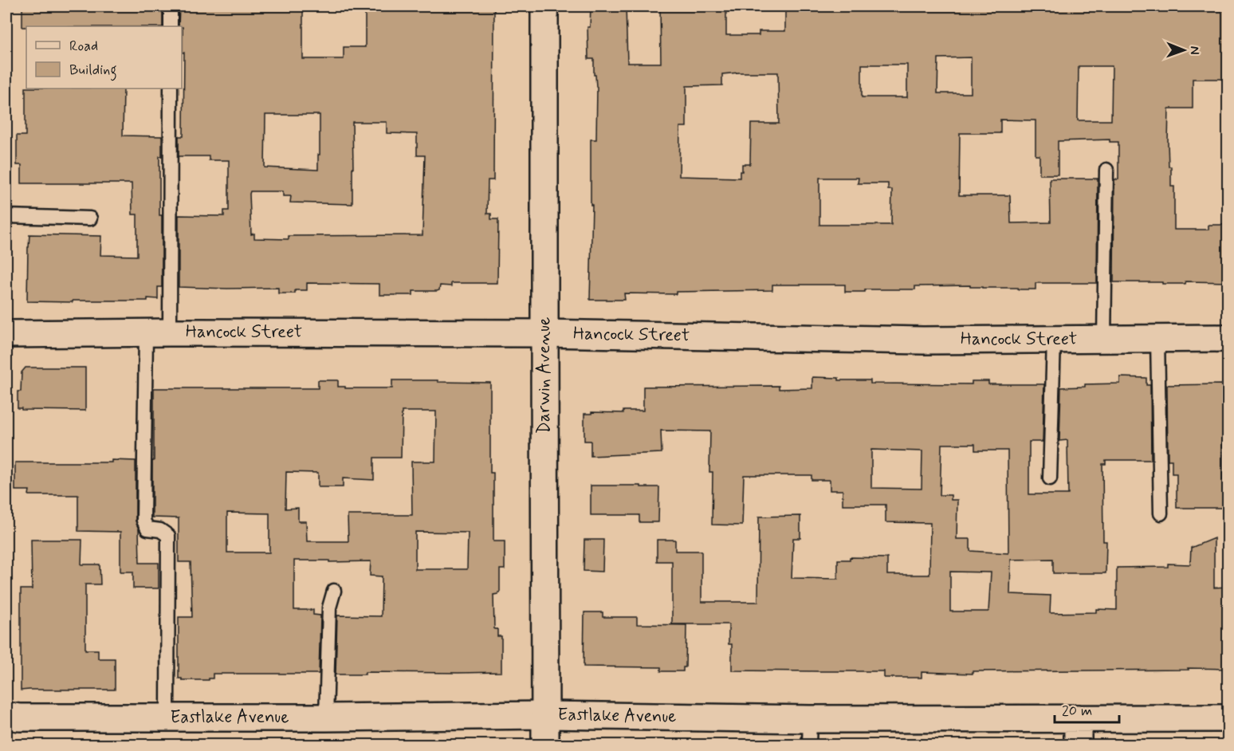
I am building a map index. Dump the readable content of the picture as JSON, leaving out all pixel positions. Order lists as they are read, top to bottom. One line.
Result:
{"streets":{"street":["Hancock Street","Darwin Avenue","Eastlake Avenue"]},"crossings":[["Hancock Street","Darwin Avenue"],["Darwin Avenue","Eastlake Avenue"]],"legend":["Road","Building"],"scale_bar":"20 m","north":"right"}
